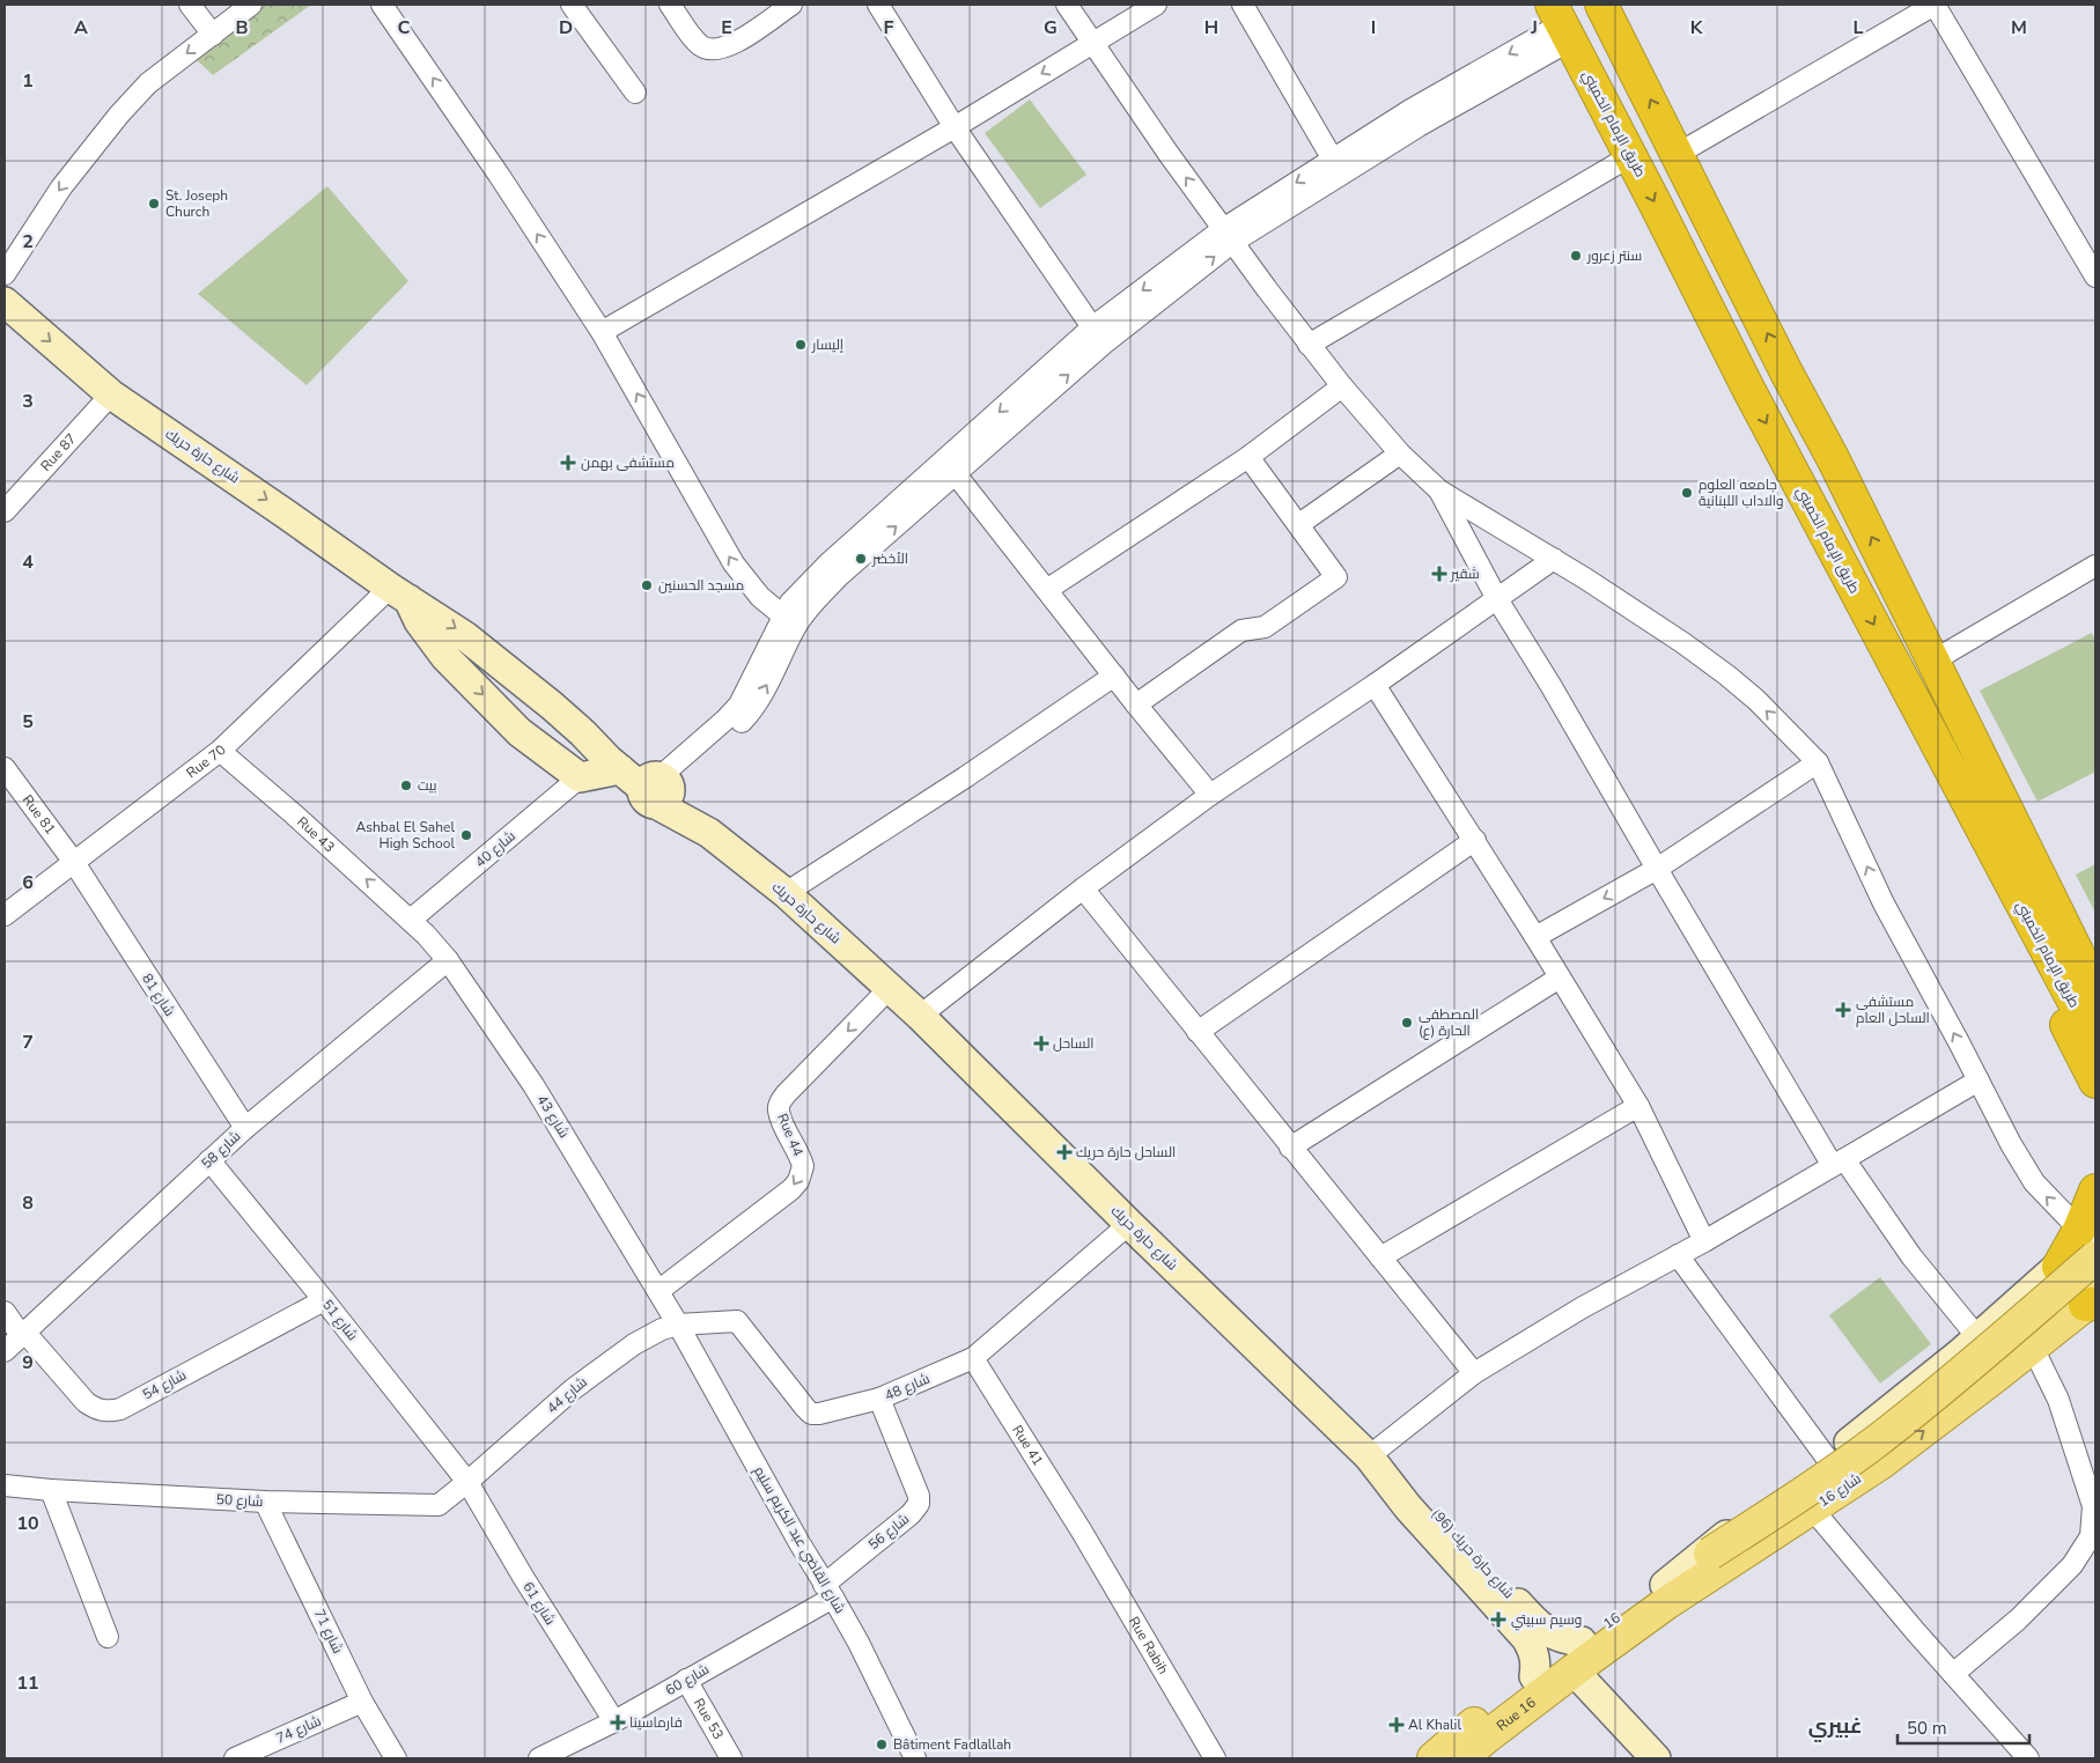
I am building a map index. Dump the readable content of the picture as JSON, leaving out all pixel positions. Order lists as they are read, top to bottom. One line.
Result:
{"streets":{"highway":["طريق الإمام الخميني"],"main road":["شارع 16","16","Rue 16"],"street":["Rue 87","شارع حارة حريك","Rue 70","Rue 81","Rue 43","شارع 40","شارع 81","شارع 43","Rue 44","شارع 58","شارع 51","شارع 54","شارع 48","شارع 44","Rue 41","شارع 50","شارع 56","شارع القاضي عبد الكريم سليم","شارع حارة حريك (96)","شارع 61","شارع 71","Rue Rabih","شارع 60","Rue 53","شارع 74"]},"crossings":[["Rue 87","شارع حارة حريك"],["شارع حارة حريك","Rue 70"],["شارع حارة حريك","شارع 40"],["شارع حارة حريك","Rue 44"],["شارع حارة حريك","شارع 48"],["شارع حارة حريك","شارع حارة حريك (96)"],["Rue 70","Rue 81"],["Rue 70","Rue 43"],["Rue 70","شارع 81"],["Rue 81","شارع 81"],["Rue 43","شارع 40"],["Rue 43","شارع 43"],["شارع 40","شارع 43"],["شارع 81","شارع 58"],["شارع 43","Rue 44"],["شارع 43","شارع 58"],["شارع 43","شارع 48"],["شارع 43","شارع 44"],["شارع 43","شارع القاضي عبد الكريم سليم"],["شارع 58","شارع 51"],["شارع 58","شارع 54"],["شارع 51","شارع 54"],["شارع 51","شارع 44"],["شارع 51","شارع 50"],["شارع 51","شارع 61"],["شارع 48","شارع 44"],["شارع 48","Rue 41"],["شارع 48","شارع 56"],["شارع 48","شارع القاضي عبد الكريم سليم"],["شارع 44","شارع 50"],["شارع 44","شارع القاضي عبد الكريم سليم"],["شارع 44","شارع 61"],["Rue 41","Rue Rabih"],["شارع 16","شارع حارة حريك (96)"],["شارع 16","16"],["شارع 16","Rue 16"],["شارع 50","شارع 61"],["شارع 50","شارع 71"],["شارع 56","شارع القاضي عبد الكريم سليم"],["شارع 56","شارع 60"],["شارع القاضي عبد الكريم سليم","شارع 60"],["شارع حارة حريك (96)","16"],["شارع حارة حريك (96)","Rue 16"],["شارع 61","شارع 60"],["16","Rue 16"],["شارع 71","شارع 74"],["شارع 60","Rue 53"]],"one_way":["شارع حارة حريك","Rue 43","Rue 44"],"districts":["غبيري"],"places":{"other":["St. Joseph Church","سنتر زعرور","إليسار","جامعه العلوم والاداب اللبنانية","الأخضر","مسجد الحسنين","بيت","Ashbal El Sahel High School","المصطفى الحارة (ع)","Bâtiment Fadlallah"],"health":["مستشفى بهمن","شقير","مستشفى الساحل العام","الساحل","الساحل حارة حريك","وسيم سبيتي","فارماسينا","Al Khalil"]},"scale_bar":"50 m","grid":{"columns":["A","B","C","D","E","F","G","H","I","J","K","L","M"],"rows":["1","2","3","4","5","6","7","8","9","10","11"]}}
